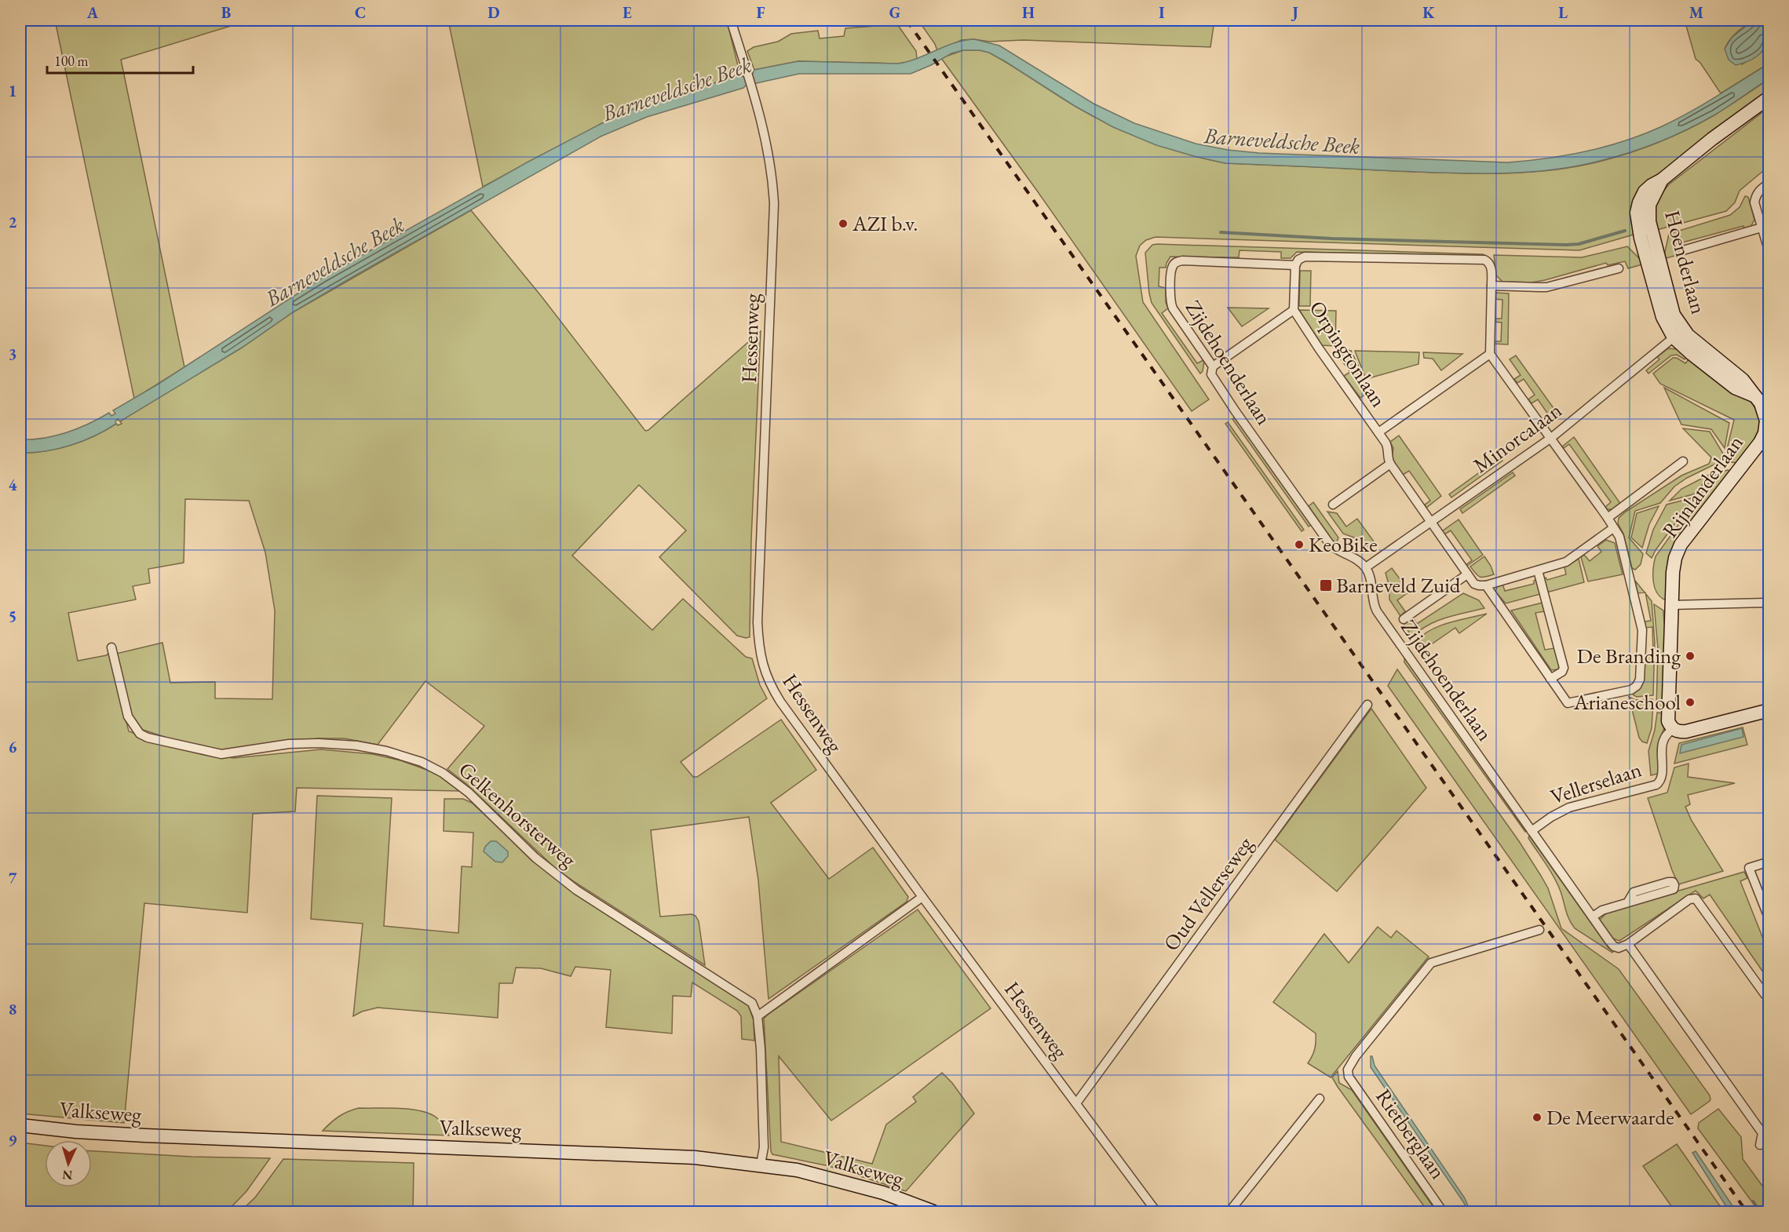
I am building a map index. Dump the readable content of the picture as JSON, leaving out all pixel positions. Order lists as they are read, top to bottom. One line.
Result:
{"streets":{"main road":["Hoenderlaan","Rijnlanderlaan","Valkseweg"],"street":["Hessenweg","Orpingtonlaan","Zijdehoenderlaan","Minorcalaan","Vellerselaan","Gelkenhorsterweg","Oud Vellerseweg","Rietberglaan"]},"crossings":[["Hoenderlaan","Minorcalaan"],["Hoenderlaan","Rijnlanderlaan"],["Hessenweg","Oud Vellerseweg"],["Orpingtonlaan","Zijdehoenderlaan"],["Orpingtonlaan","Minorcalaan"],["Zijdehoenderlaan","Minorcalaan"],["Zijdehoenderlaan","Vellerselaan"],["Rijnlanderlaan","Vellerselaan"]],"water":["Barneveldsche Beek"],"places":{"other":["AZI b.v.","KeoBike","De Branding","Arianeschool","De Meerwaarde"],"transit":["Barneveld Zuid"]},"scale_bar":"100 m","north":"bottom","grid":{"columns":["A","B","C","D","E","F","G","H","I","J","K","L","M"],"rows":["1","2","3","4","5","6","7","8","9"]}}
